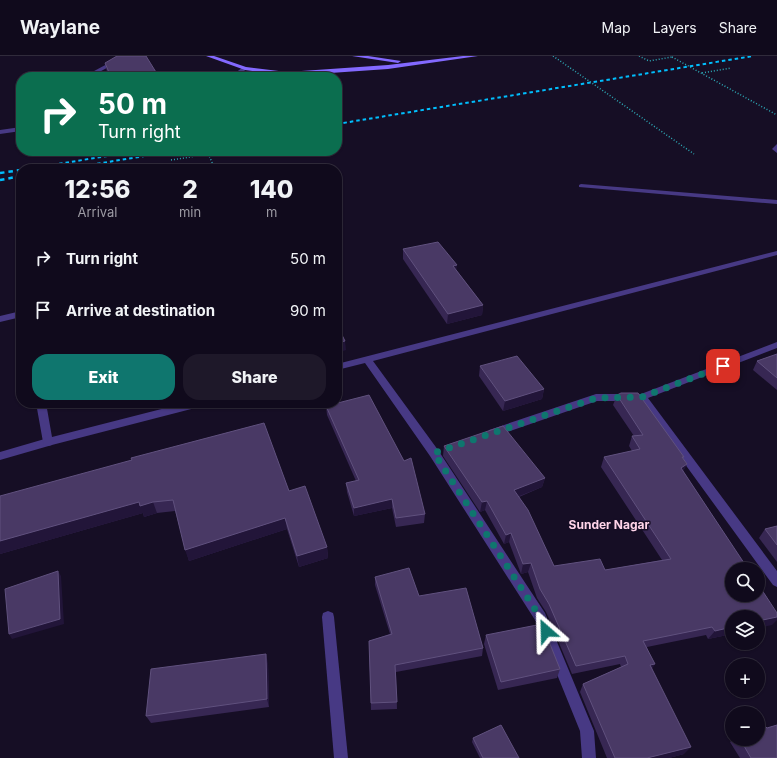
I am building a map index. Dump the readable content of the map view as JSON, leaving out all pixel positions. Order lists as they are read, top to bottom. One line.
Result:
{"districts":["Sunder Nagar"],"page":{"header":"Waylane","nav":["Map","Layers","Share"],"turn":["50 m","Turn right"],"eta":["12:56","Arrival","2","min","140","m"],"list":[{"name":"Turn right","value":"50 m"},{"name":"Arrive at destination","value":"90 m"}],"buttons":["Exit","Share"],"map_buttons":["+","−"]}}
